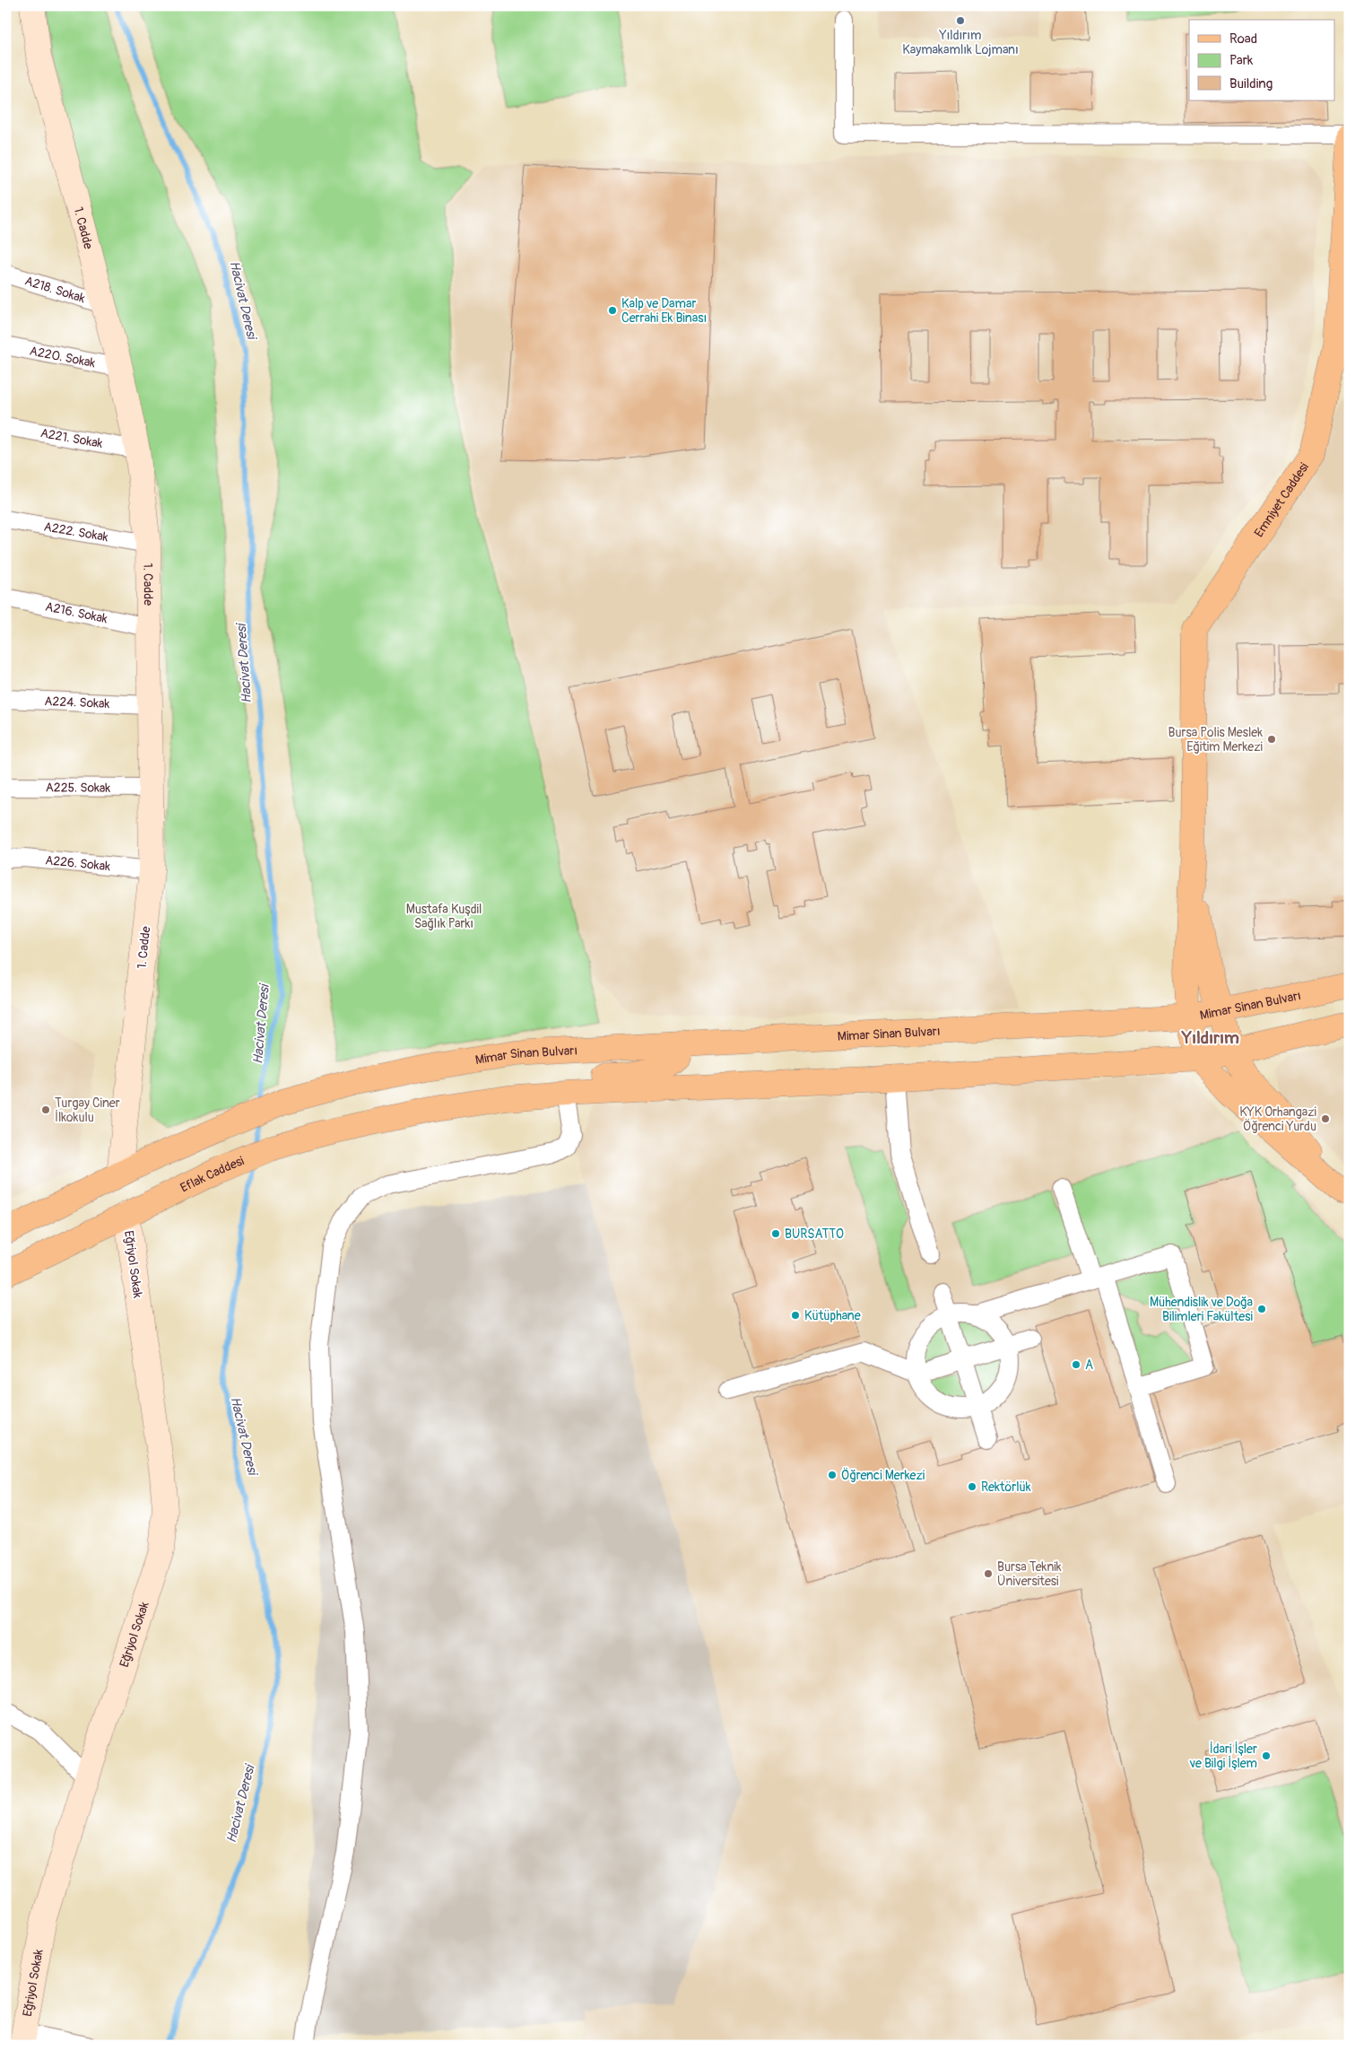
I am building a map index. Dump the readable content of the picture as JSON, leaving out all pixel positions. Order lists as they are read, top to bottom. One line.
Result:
{"streets":{"main road":["1. Cadde","Emniyet Caddesi","Mimar Sinan Bulvarı","Eflak Caddesi","Eğriyol Sokak"],"street":["A218. Sokak","A220. Sokak","A221. Sokak","A222. Sokak","A216. Sokak","A224. Sokak","A225. Sokak","A226. Sokak"]},"crossings":[["1. Cadde","A218. Sokak"],["1. Cadde","A220. Sokak"],["1. Cadde","A221. Sokak"],["1. Cadde","A222. Sokak"],["1. Cadde","A216. Sokak"],["1. Cadde","A224. Sokak"],["1. Cadde","A225. Sokak"],["1. Cadde","A226. Sokak"],["1. Cadde","Mimar Sinan Bulvarı"],["Eflak Caddesi","Eğriyol Sokak"]],"districts":["Yıldırım"],"water":["Hacivat Deresi"],"parks":["Mustafa Kuşdil Sağlık Parkı"],"places":["Yıldırım Kaymakamlık Lojmanı","Kalp ve Damar Cerrahi Ek Binası","Bursa Polis Meslek Eğitim Merkezi","Turgay Ciner İlkokulu","KYK Orhangazi Öğrenci Yurdu","BURSATTO","Mühendislik ve Doğa Bilimleri Fakültesi","Kütüphane","A","Öğrenci Merkezi","Rektörlük","Bursa Teknik Üniversitesi","İdari İşler ve Bilgi İşlem"],"legend":["Road","Park","Building"]}
